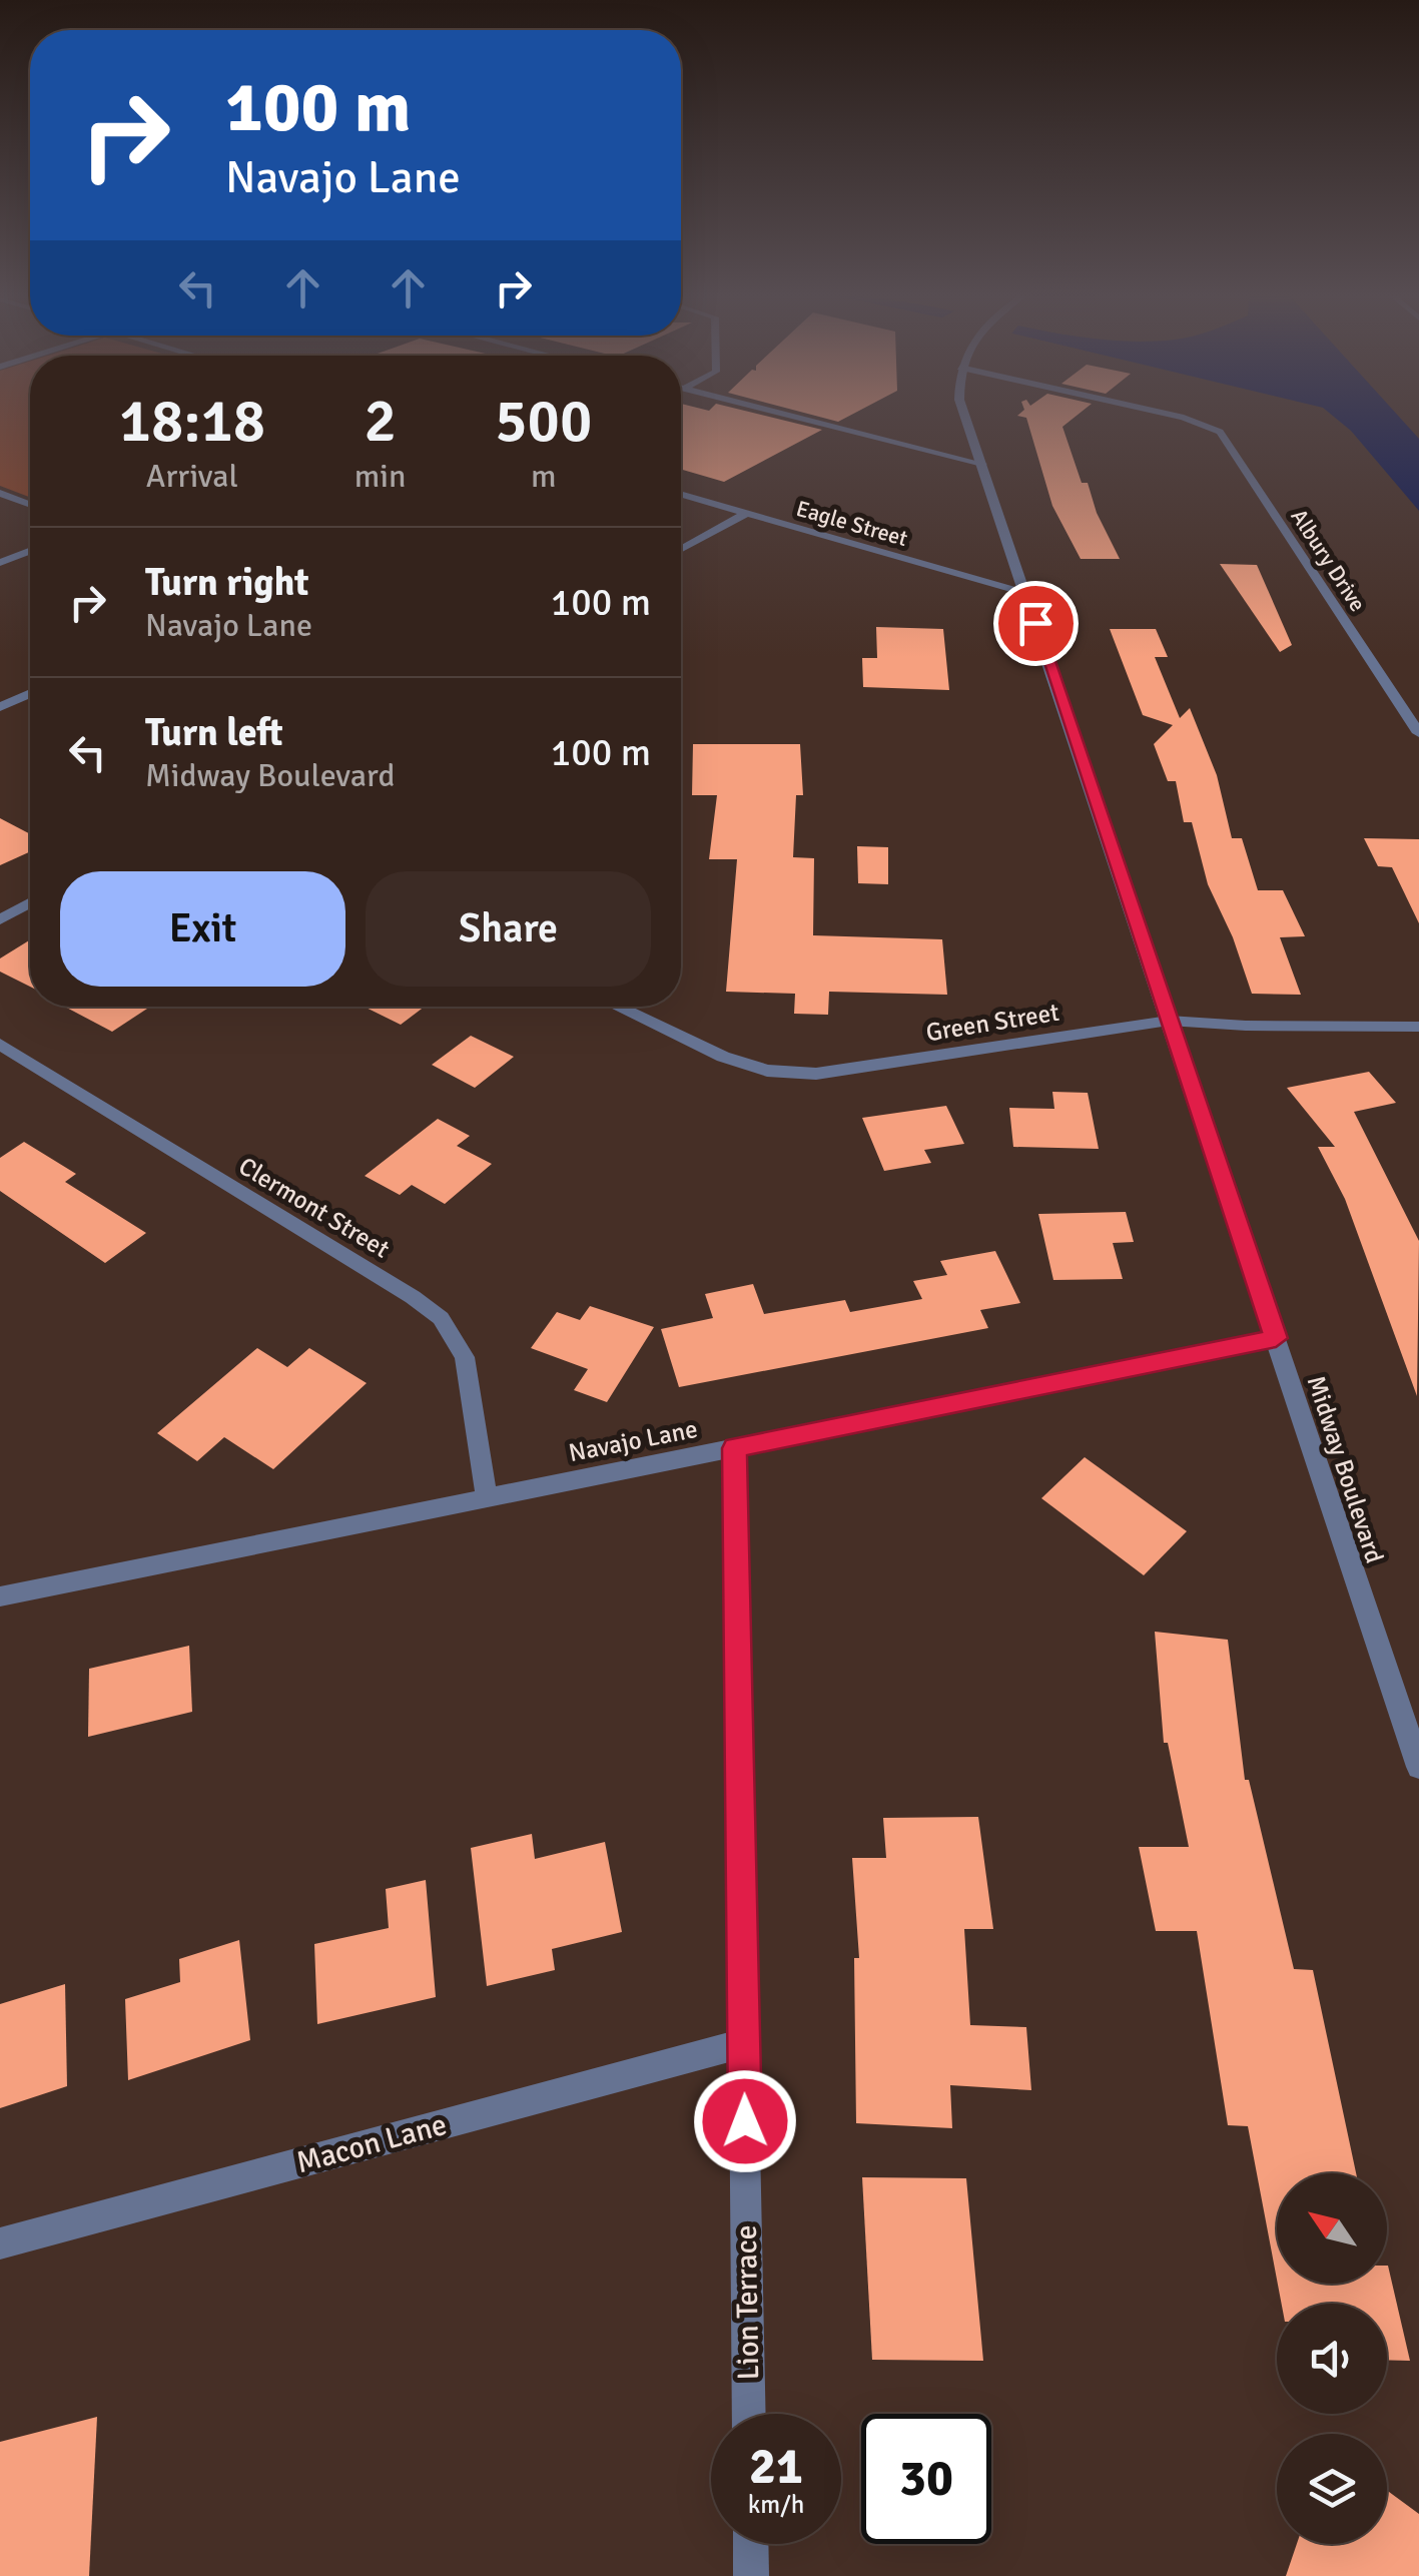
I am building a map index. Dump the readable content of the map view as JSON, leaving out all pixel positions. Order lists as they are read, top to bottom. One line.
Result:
{"streets":{"street":["Eagle Street","Albury Drive","Green Street","Clermont Street","Navajo Lane","Midway Boulevard","Macon Lane","Lion Terrace"]},"crossings":[["Eagle Street","Midway Boulevard"],["Green Street","Midway Boulevard"],["Clermont Street","Navajo Lane"],["Navajo Lane","Midway Boulevard"],["Navajo Lane","Lion Terrace"],["Macon Lane","Lion Terrace"]],"north":"top left","page":{"turn":["100 m","Navajo Lane"],"eta":["18:18","Arrival","2","min","500","m"],"list":[{"name":"Turn right","note":"Navajo Lane","value":"100 m"},{"name":"Turn left","note":"Midway Boulevard","value":"100 m"}],"buttons":["Exit","Share"],"speed":"21 km/h","limit":"30"}}
